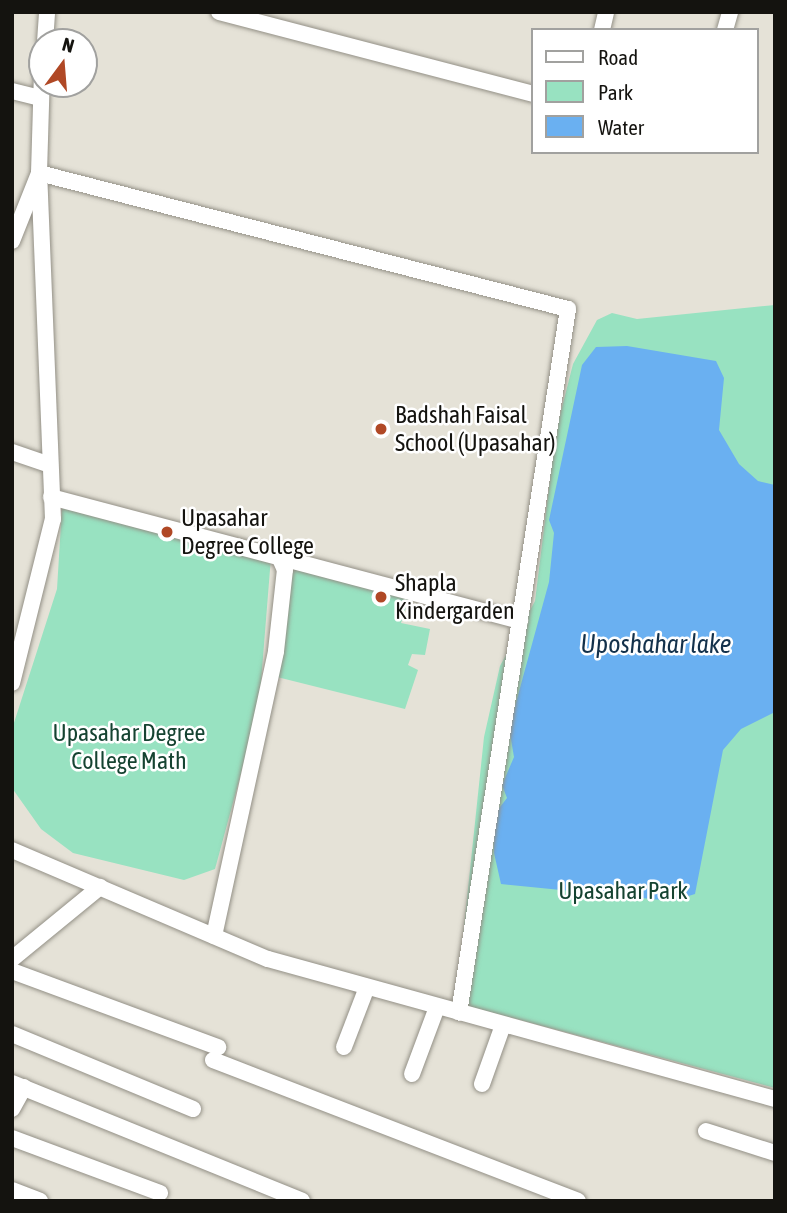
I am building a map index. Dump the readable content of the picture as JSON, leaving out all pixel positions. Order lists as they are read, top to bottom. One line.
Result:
{"water":["Uposhahar lake"],"parks":["Upasahar Degree College Math","Upasahar Park"],"places":["Badshah Faisal School (Upasahar)","Upasahar Degree College","Shapla Kindergarden"],"legend":["Road","Park","Water"],"north":"top"}
